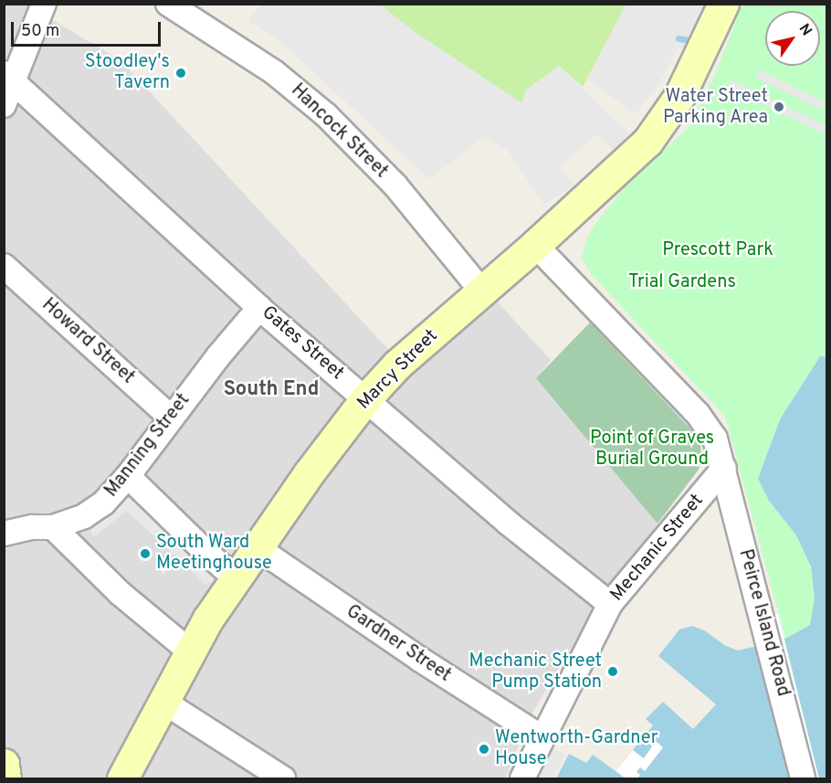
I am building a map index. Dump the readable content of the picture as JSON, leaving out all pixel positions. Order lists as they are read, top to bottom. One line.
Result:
{"streets":{"street":["Hancock Street","Howard Street","Gates Street","Marcy Street","Manning Street","Mechanic Street","Peirce Island Road","Gardner Street"]},"crossings":[["Hancock Street","Marcy Street"],["Howard Street","Manning Street"],["Gates Street","Marcy Street"],["Gates Street","Manning Street"],["Gates Street","Mechanic Street"],["Marcy Street","Gardner Street"],["Mechanic Street","Peirce Island Road"],["Mechanic Street","Gardner Street"]],"districts":["South End"],"parks":["Prescott Park","Trial Gardens","Point of Graves Burial Ground"],"places":["Stoodley's Tavern","Water Street Parking Area","South Ward Meetinghouse","Mechanic Street Pump Station","Wentworth-Gardner House"],"scale_bar":"50 m","north":"top right"}
